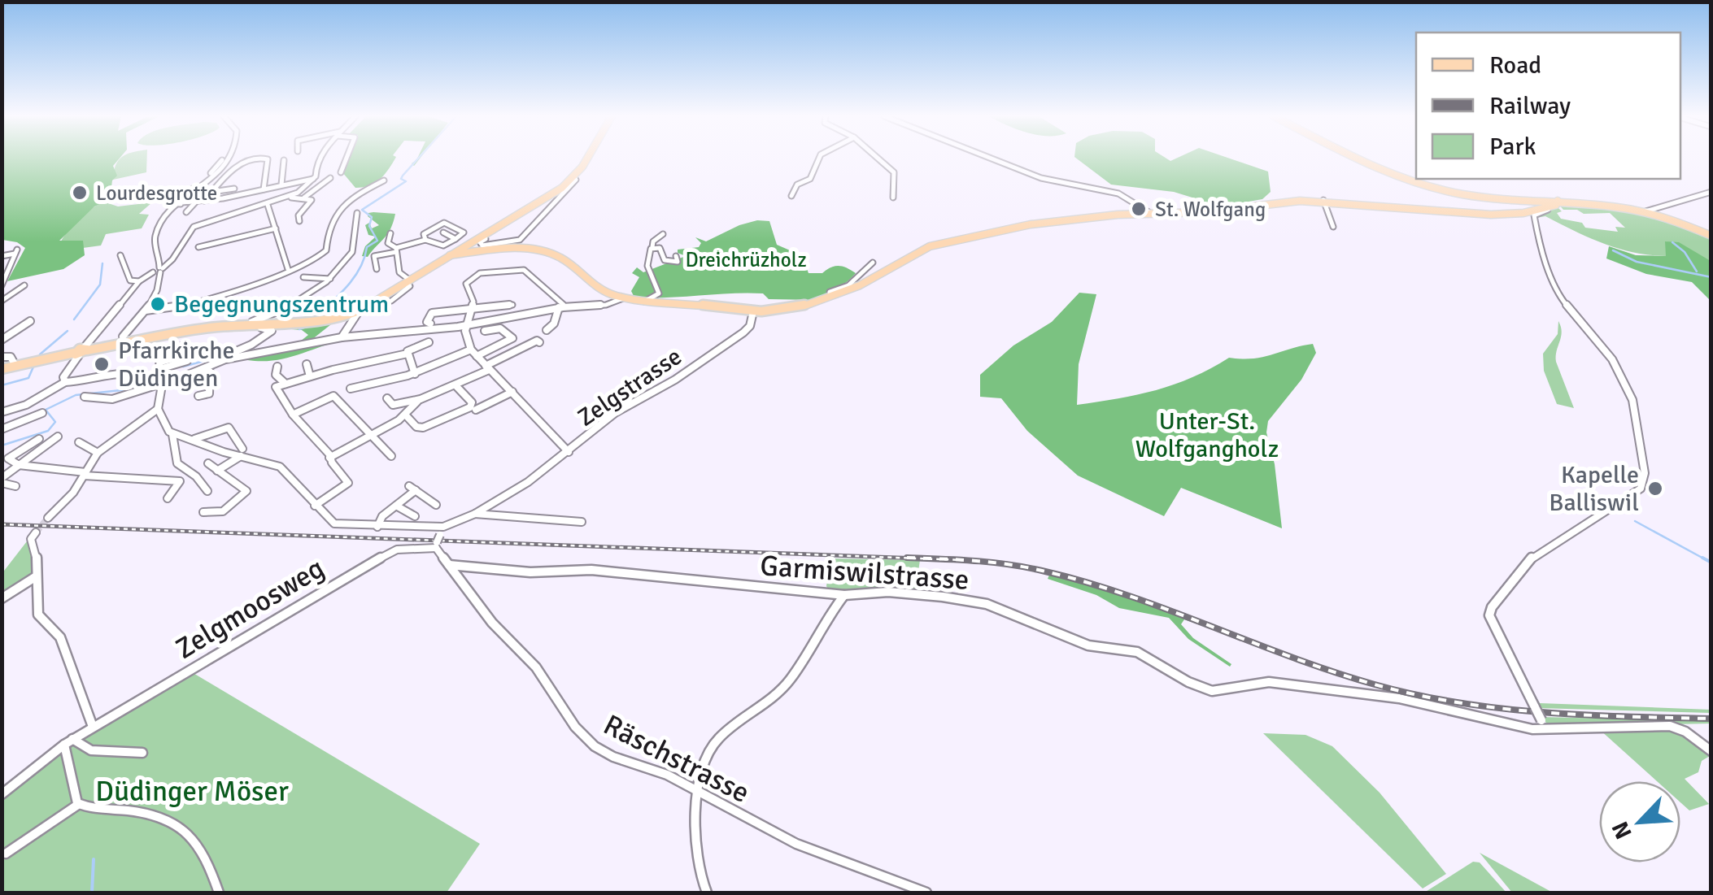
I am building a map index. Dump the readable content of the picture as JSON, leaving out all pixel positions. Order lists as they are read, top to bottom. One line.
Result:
{"streets":{"street":["Zelgstrasse","Garmiswilstrasse","Zelgmoosweg","Räschstrasse"]},"crossings":[["Zelgstrasse","Zelgmoosweg"],["Zelgstrasse","Räschstrasse"],["Garmiswilstrasse","Räschstrasse"],["Zelgmoosweg","Räschstrasse"]],"parks":["Dreichrüzholz","Unter-St. Wolfgangholz","Düdinger Möser"],"places":["Lourdesgrotte","St. Wolfgang","Begegnungszentrum","Pfarrkirche Düdingen","Kapelle Balliswil"],"legend":["Road","Railway","Park"],"north":"bottom left"}
